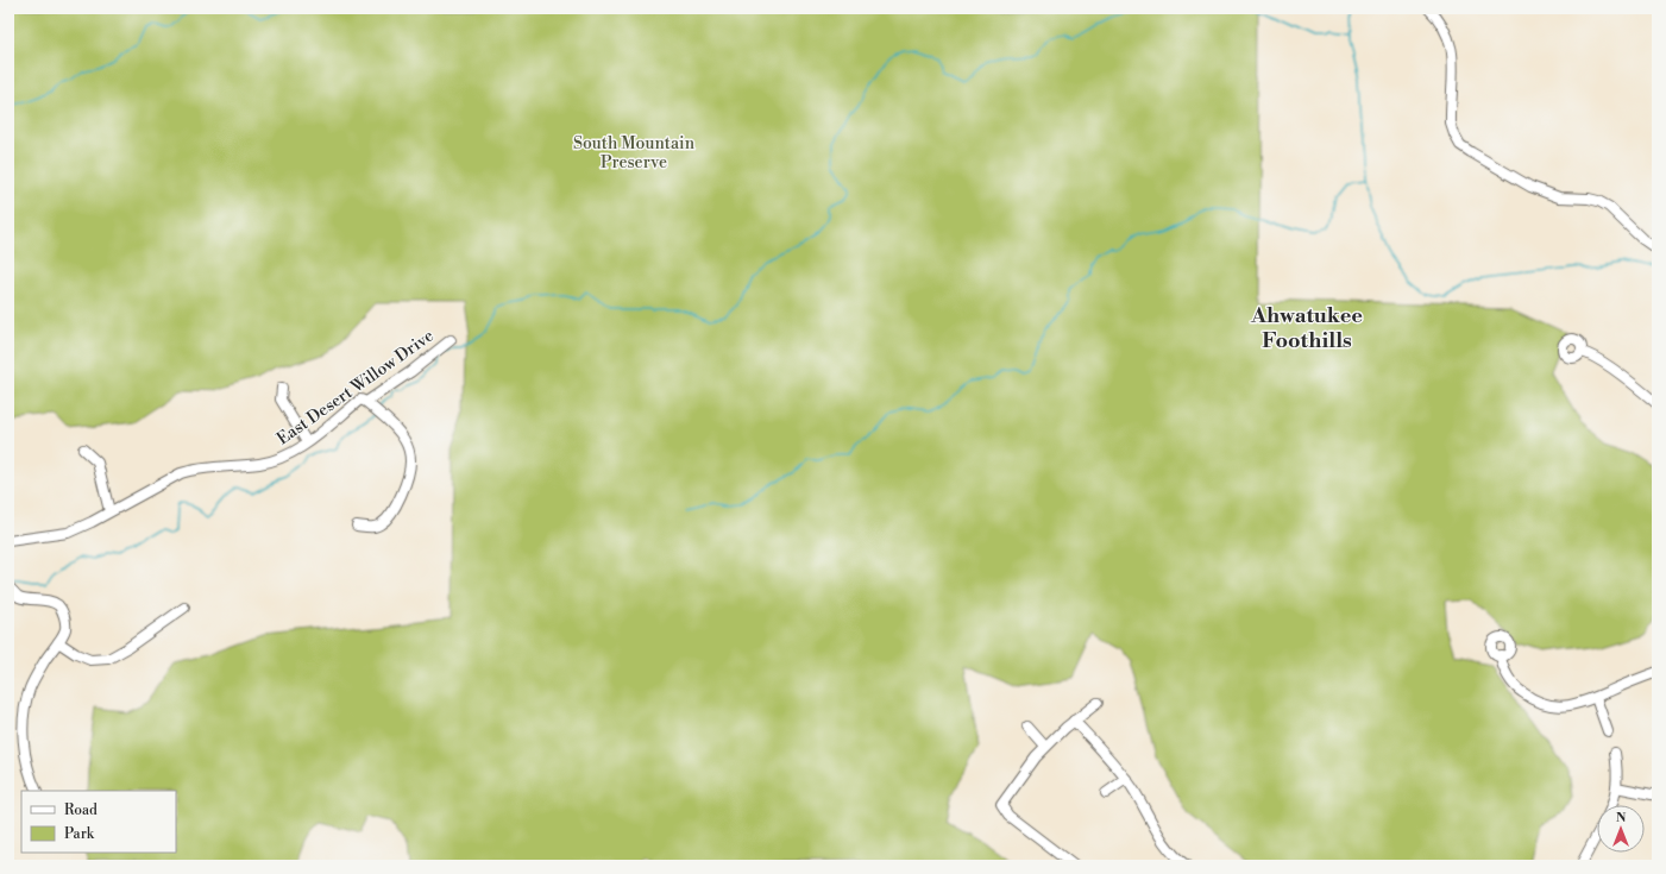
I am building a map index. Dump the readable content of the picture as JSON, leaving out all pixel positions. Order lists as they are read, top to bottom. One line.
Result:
{"streets":{"street":["East Desert Willow Drive"]},"districts":["Ahwatukee Foothills"],"parks":["South Mountain Preserve"],"legend":["Road","Park"],"north":"top"}
